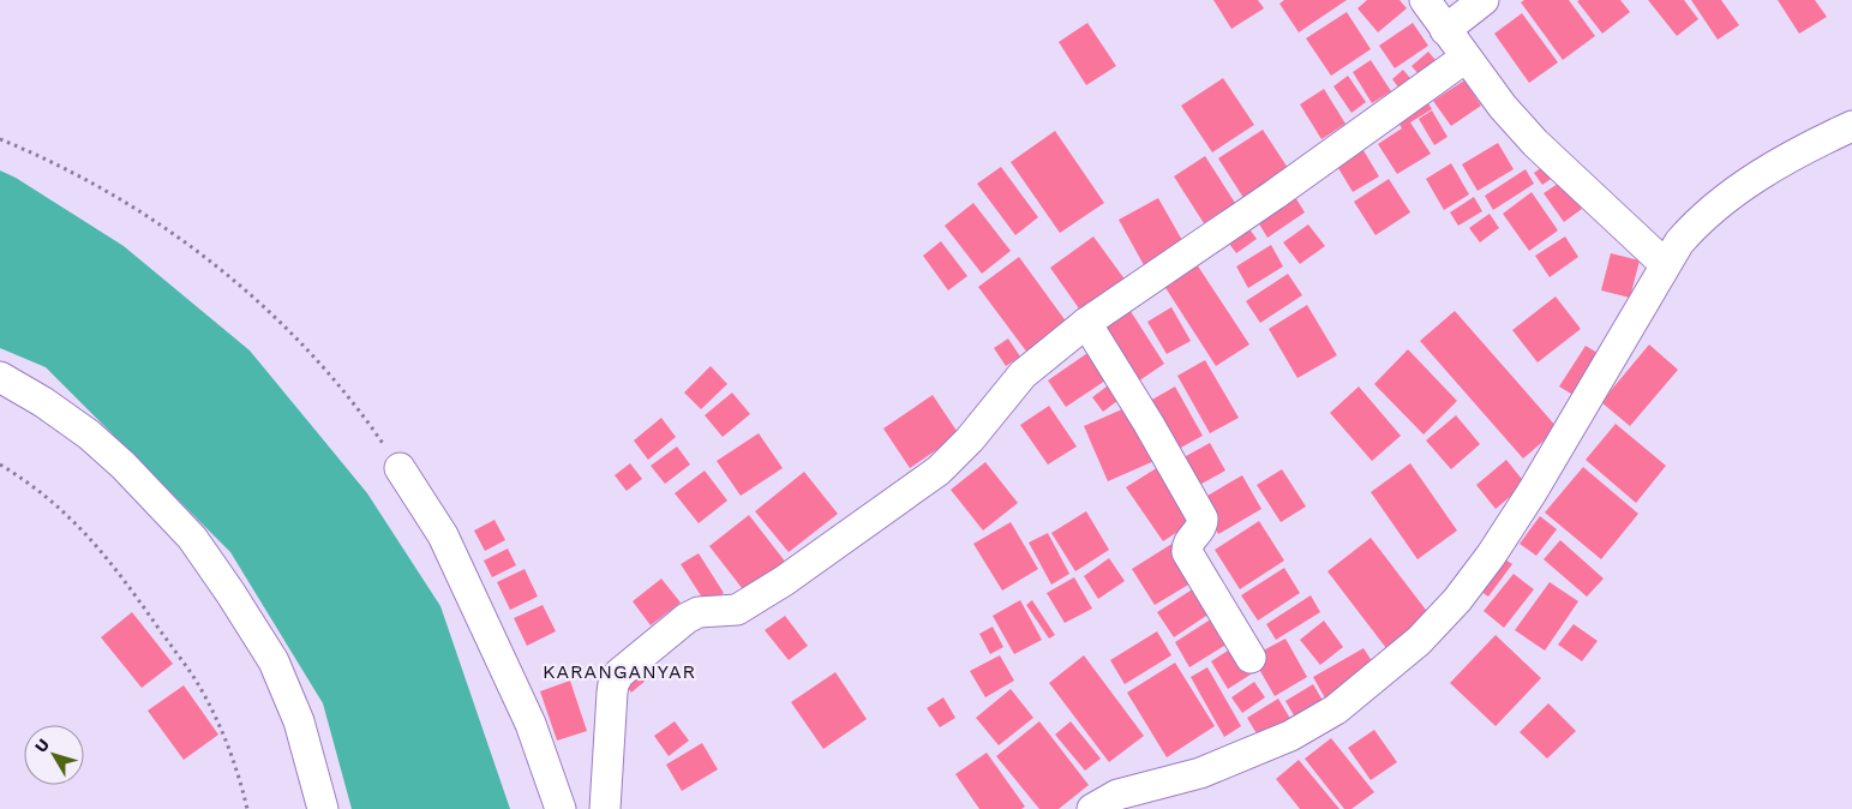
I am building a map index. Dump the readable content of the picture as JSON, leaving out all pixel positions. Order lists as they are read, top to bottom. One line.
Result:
{"districts":["KARANGANYAR"],"north":"top left"}
